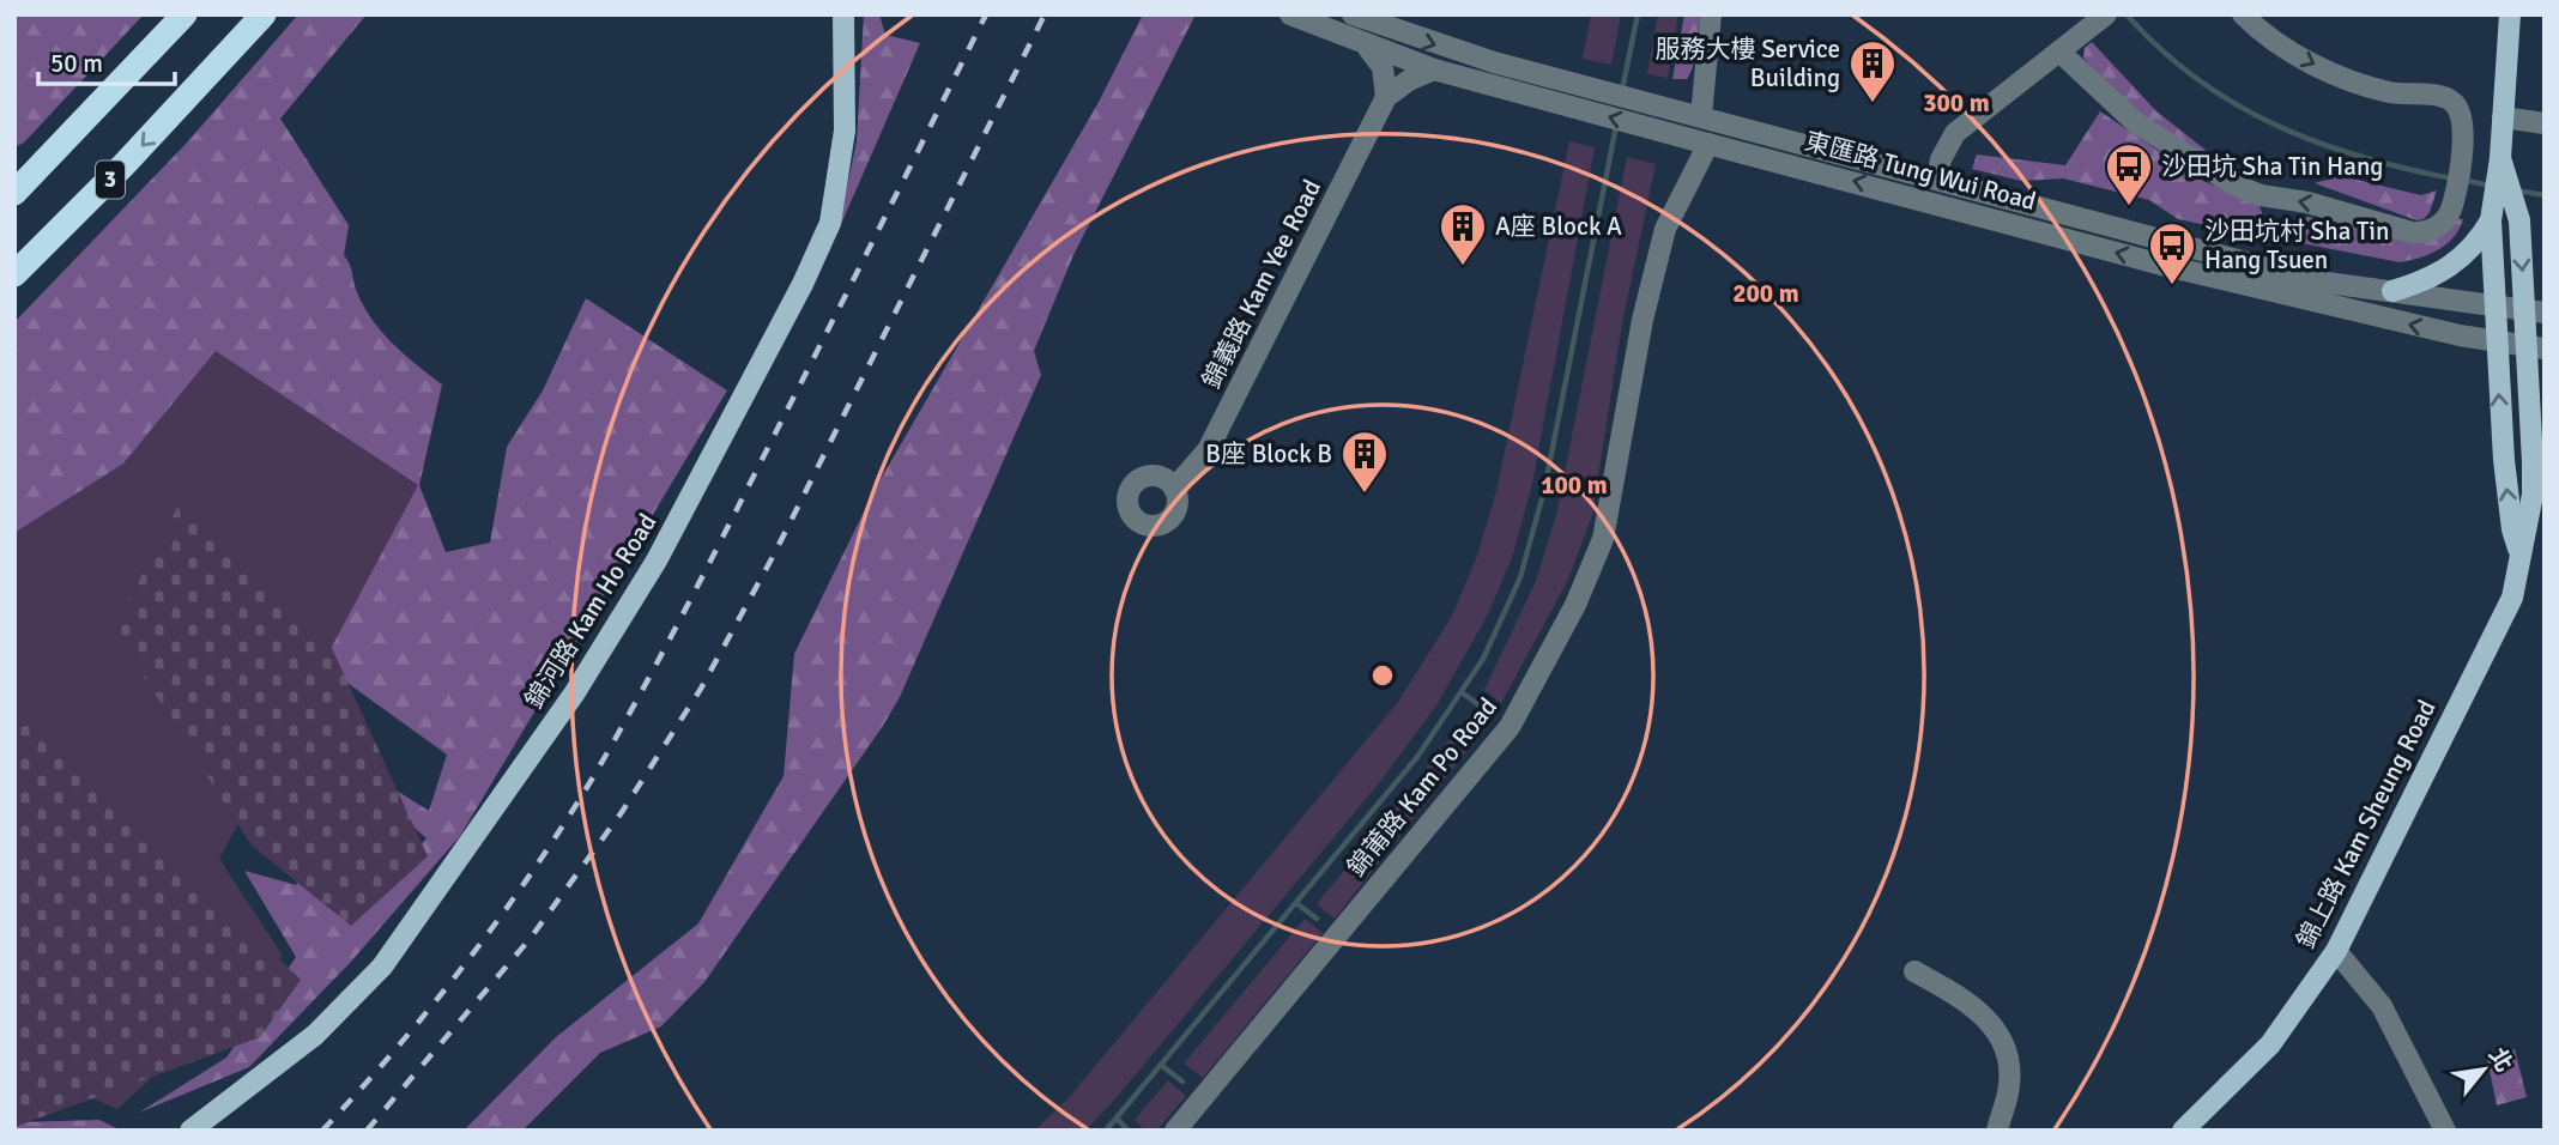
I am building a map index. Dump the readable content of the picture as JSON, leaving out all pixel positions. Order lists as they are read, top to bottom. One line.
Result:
{"streets":{"highway":["3"],"main road":["錦河路 Kam Ho Road","錦上路 Kam Sheung Road"],"street":["東匯路 Tung Wui Road","錦義路 Kam Yee Road","錦莆路 Kam Po Road"]},"crossings":[["東匯路 Tung Wui Road","錦莆路 Kam Po Road"],["東匯路 Tung Wui Road","錦上路 Kam Sheung Road"]],"places":{"building":["服務大樓 Service Building","A座 Block A","B座 Block B"],"bus stop":["沙田坑 Sha Tin Hang","沙田坑村 Sha Tin Hang Tsuen"]},"scale_bar":"50 m","north":"top right","rings":["300 m","200 m","100 m"]}
